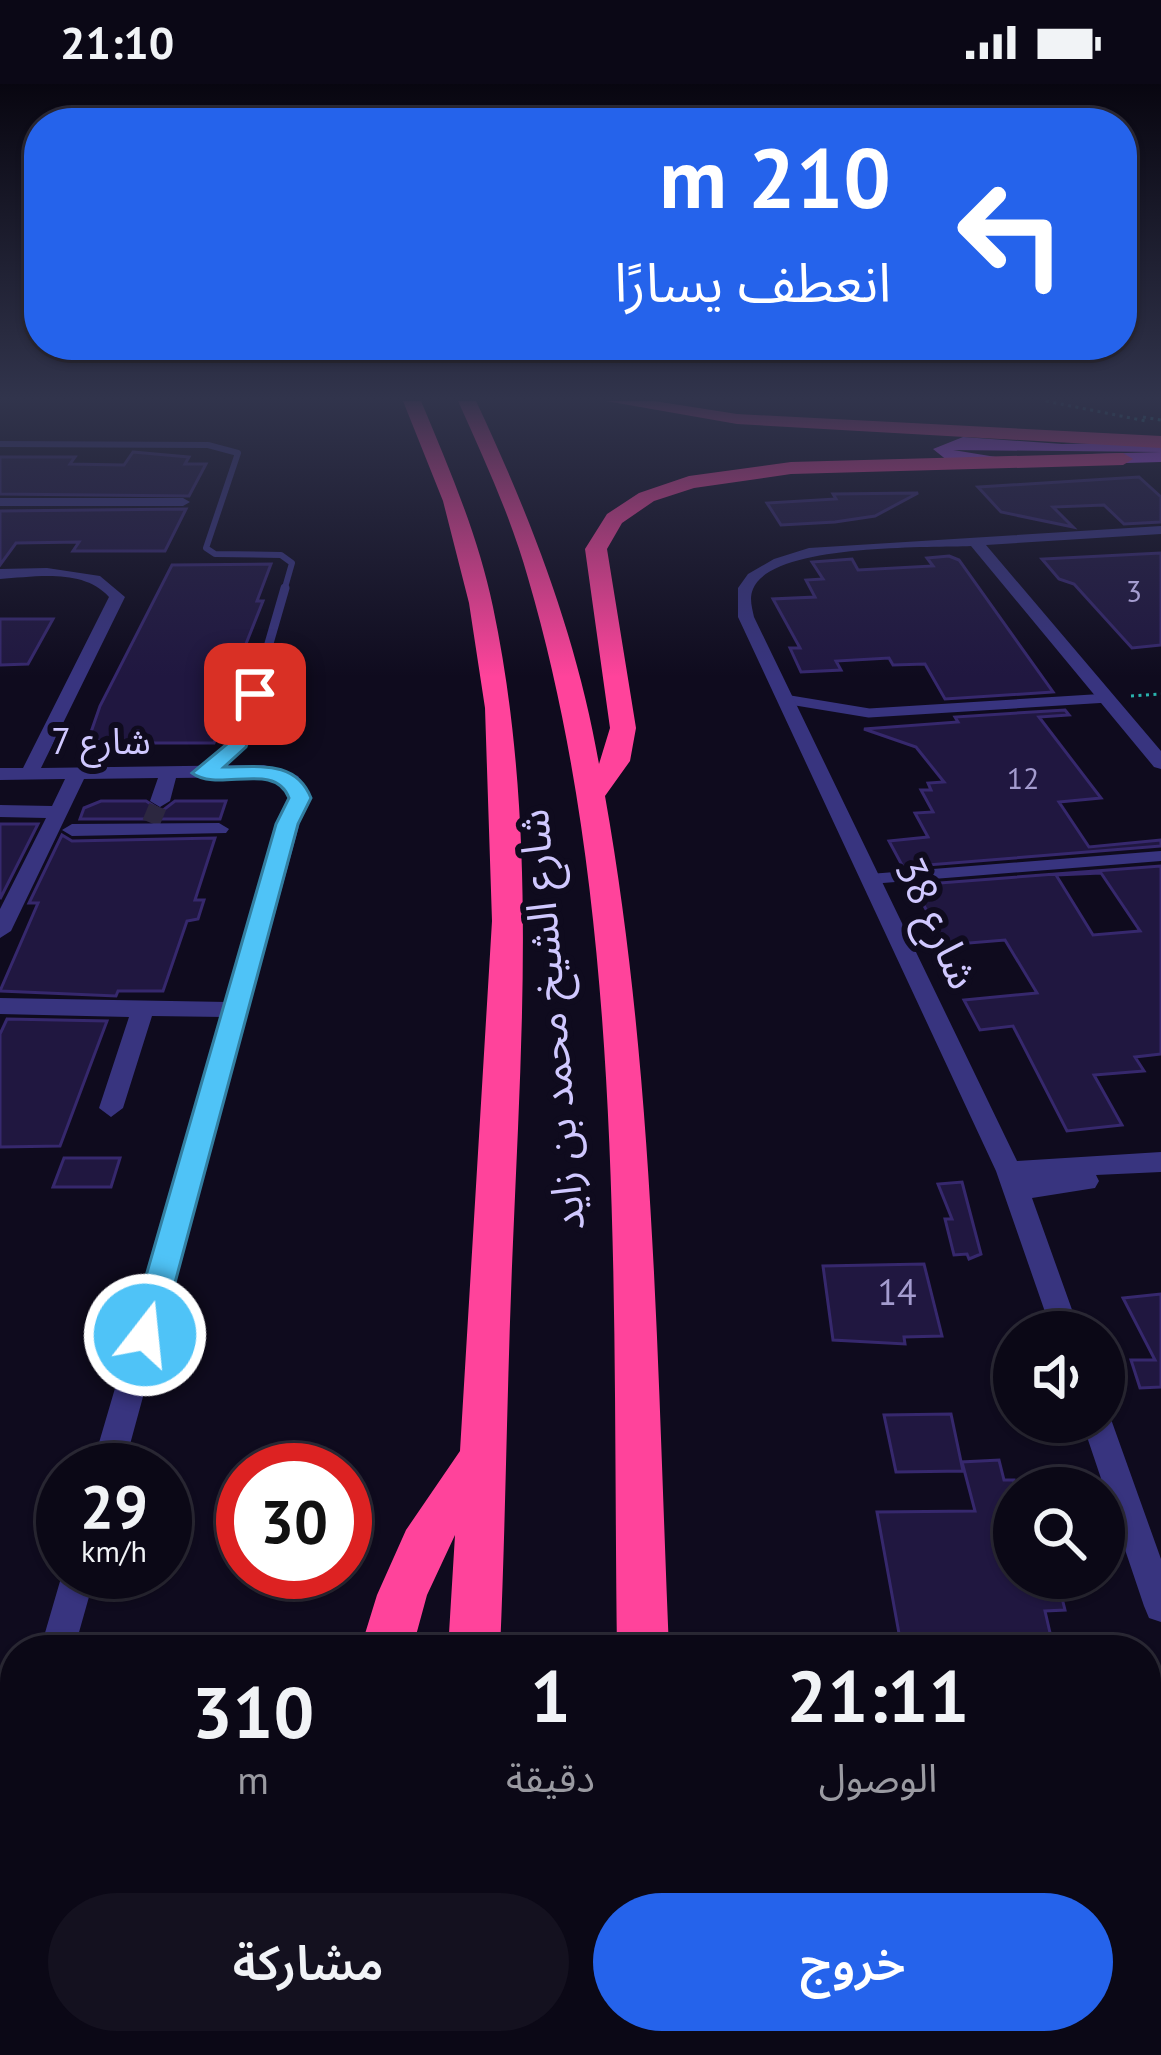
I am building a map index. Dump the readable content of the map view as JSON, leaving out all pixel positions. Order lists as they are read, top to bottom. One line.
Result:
{"streets":{"highway":["شارع الشيخ محمد بن زايد"],"street":["شارع 7","شارع 38"]},"house_numbers":["3","12","14"],"page":{"status":"21:10","turn":["210 m","انعطف يسارًا"],"speed":"29 km/h","limit":"30","eta":["21:11","الوصول","1","دقيقة","310","m"],"buttons":["خروج","مشاركة"]}}
